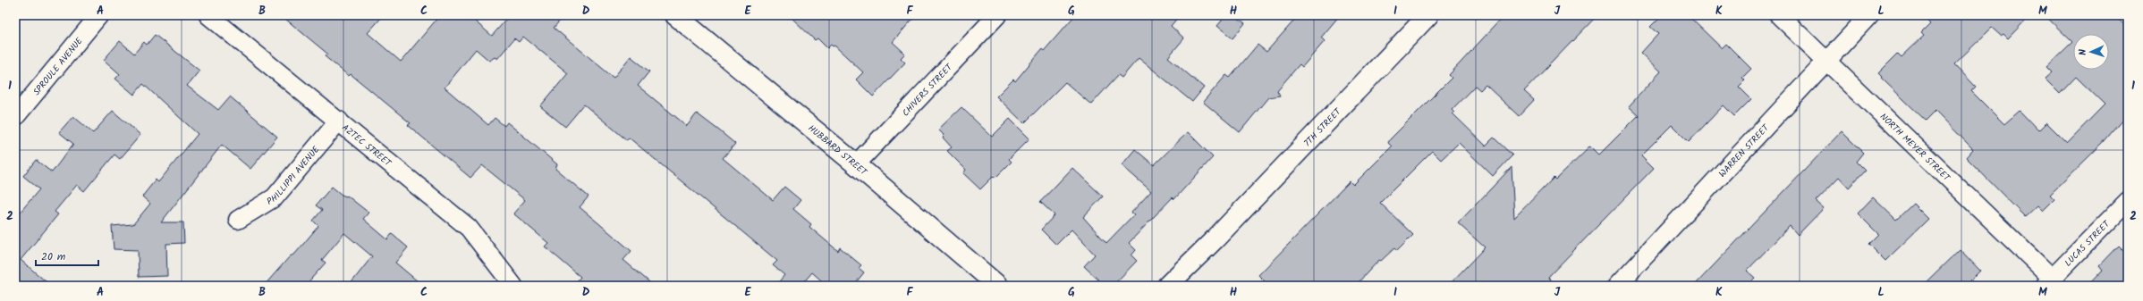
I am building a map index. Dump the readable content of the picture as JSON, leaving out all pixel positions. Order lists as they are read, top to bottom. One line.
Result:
{"streets":{"main road":["7TH STREET","HUBBARD STREET"],"street":["SPROULE AVENUE","CHIVERS STREET","AZTEC STREET","NORTH MEYER STREET","WARREN STREET","PHILLIPPI AVENUE","LUCAS STREET"]},"crossings":[["CHIVERS STREET","HUBBARD STREET"],["AZTEC STREET","PHILLIPPI AVENUE"],["NORTH MEYER STREET","WARREN STREET"],["NORTH MEYER STREET","LUCAS STREET"]],"scale_bar":"20 m","north":"left","grid":{"columns":["A","B","C","D","E","F","G","H","I","J","K","L","M"],"rows":["1","2"]}}
